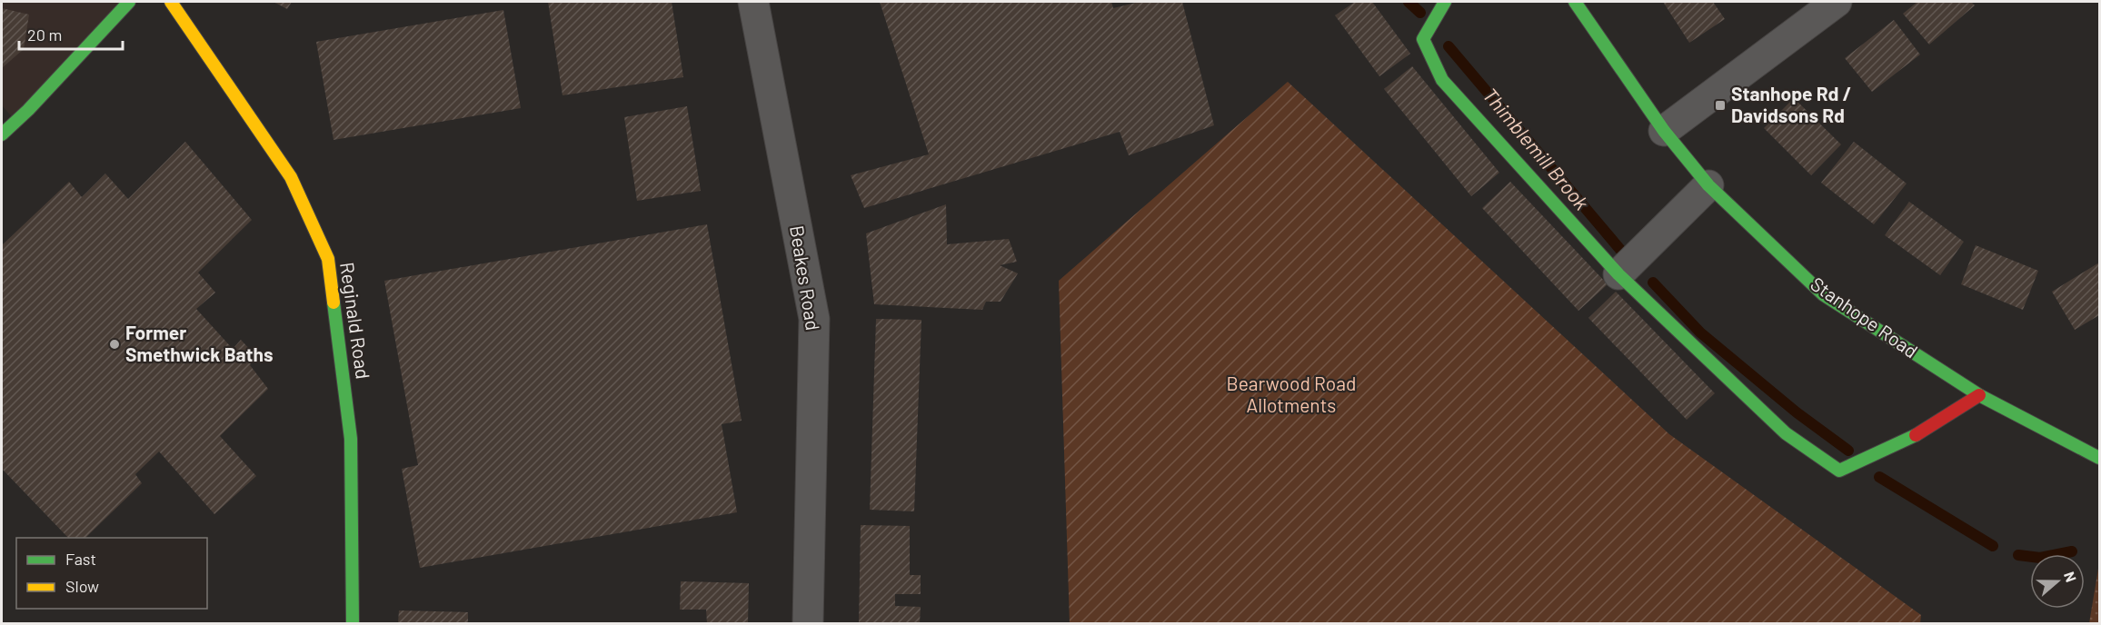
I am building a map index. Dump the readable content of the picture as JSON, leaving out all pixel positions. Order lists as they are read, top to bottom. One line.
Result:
{"streets":{"street":["Beakes Road","Stanhope Road","Reginald Road"]},"water":["Thimblemill Brook"],"parks":["Bearwood Road Allotments"],"places":{"transit":["Stanhope Rd / Davidsons Rd"],"other":["Former Smethwick Baths"]},"legend":["Fast","Slow"],"scale_bar":"20 m","north":"right"}
